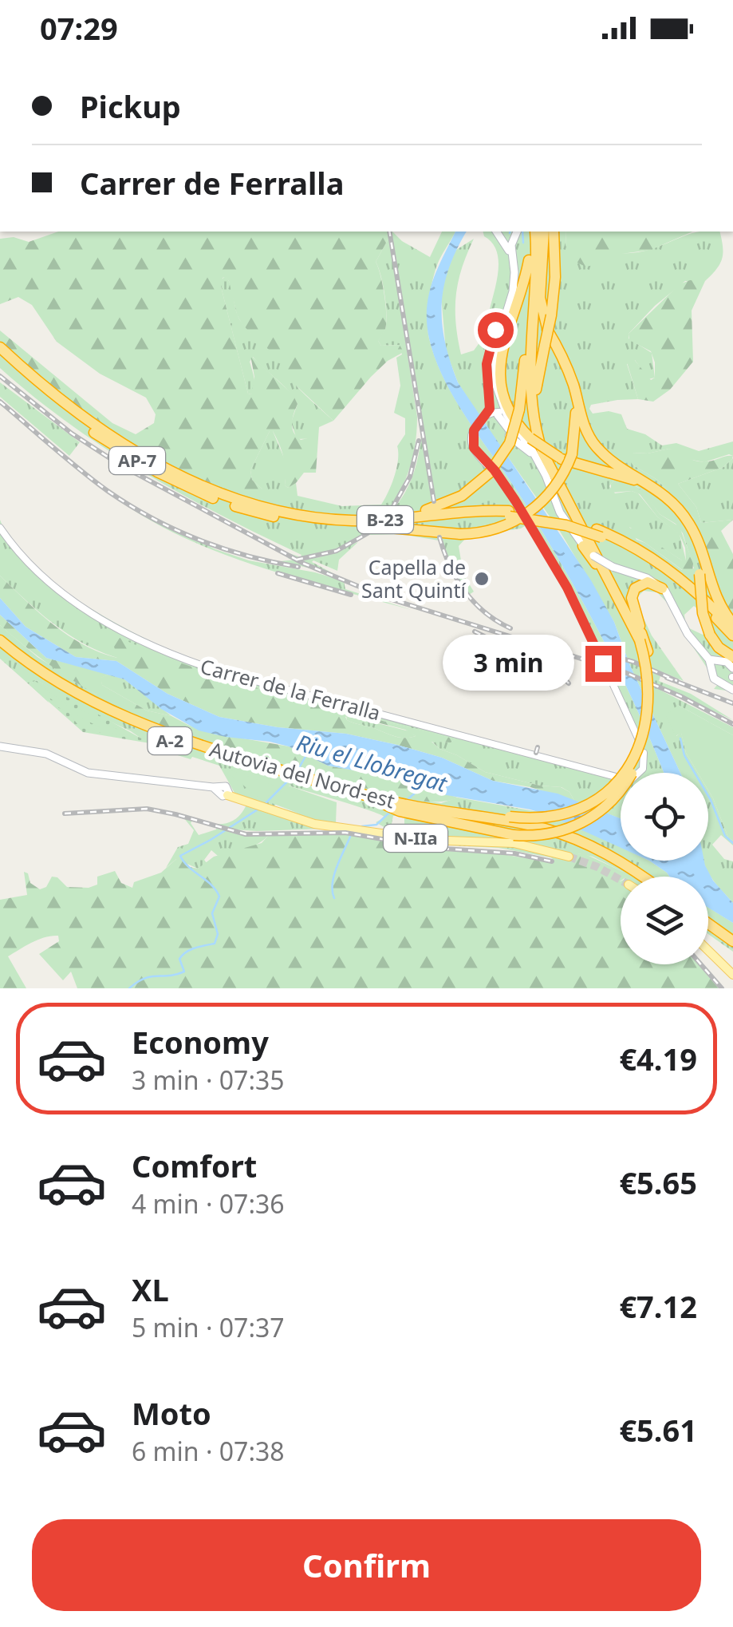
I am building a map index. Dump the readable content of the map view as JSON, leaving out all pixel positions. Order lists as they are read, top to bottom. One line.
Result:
{"streets":{"highway":["AP-7","B-23","A-2","Autovia del Nord-est"],"main road":["N-IIa"],"street":["Carrer de la Ferralla"]},"crossings":[["AP-7","B-23"]],"water":["Riu el Llobregat"],"places":["Capella de Sant Quintí"],"page":{"status":"07:29","banner":["Pickup","Carrer de Ferralla"],"bubble":"3 min","list":[{"name":"Economy","note":"3 min · 07:35","value":"€4.19"},{"name":"Comfort","note":"4 min · 07:36","value":"€5.65"},{"name":"XL","note":"5 min · 07:37","value":"€7.12"},{"name":"Moto","note":"6 min · 07:38","value":"€5.61"}],"buttons":"Confirm"}}
